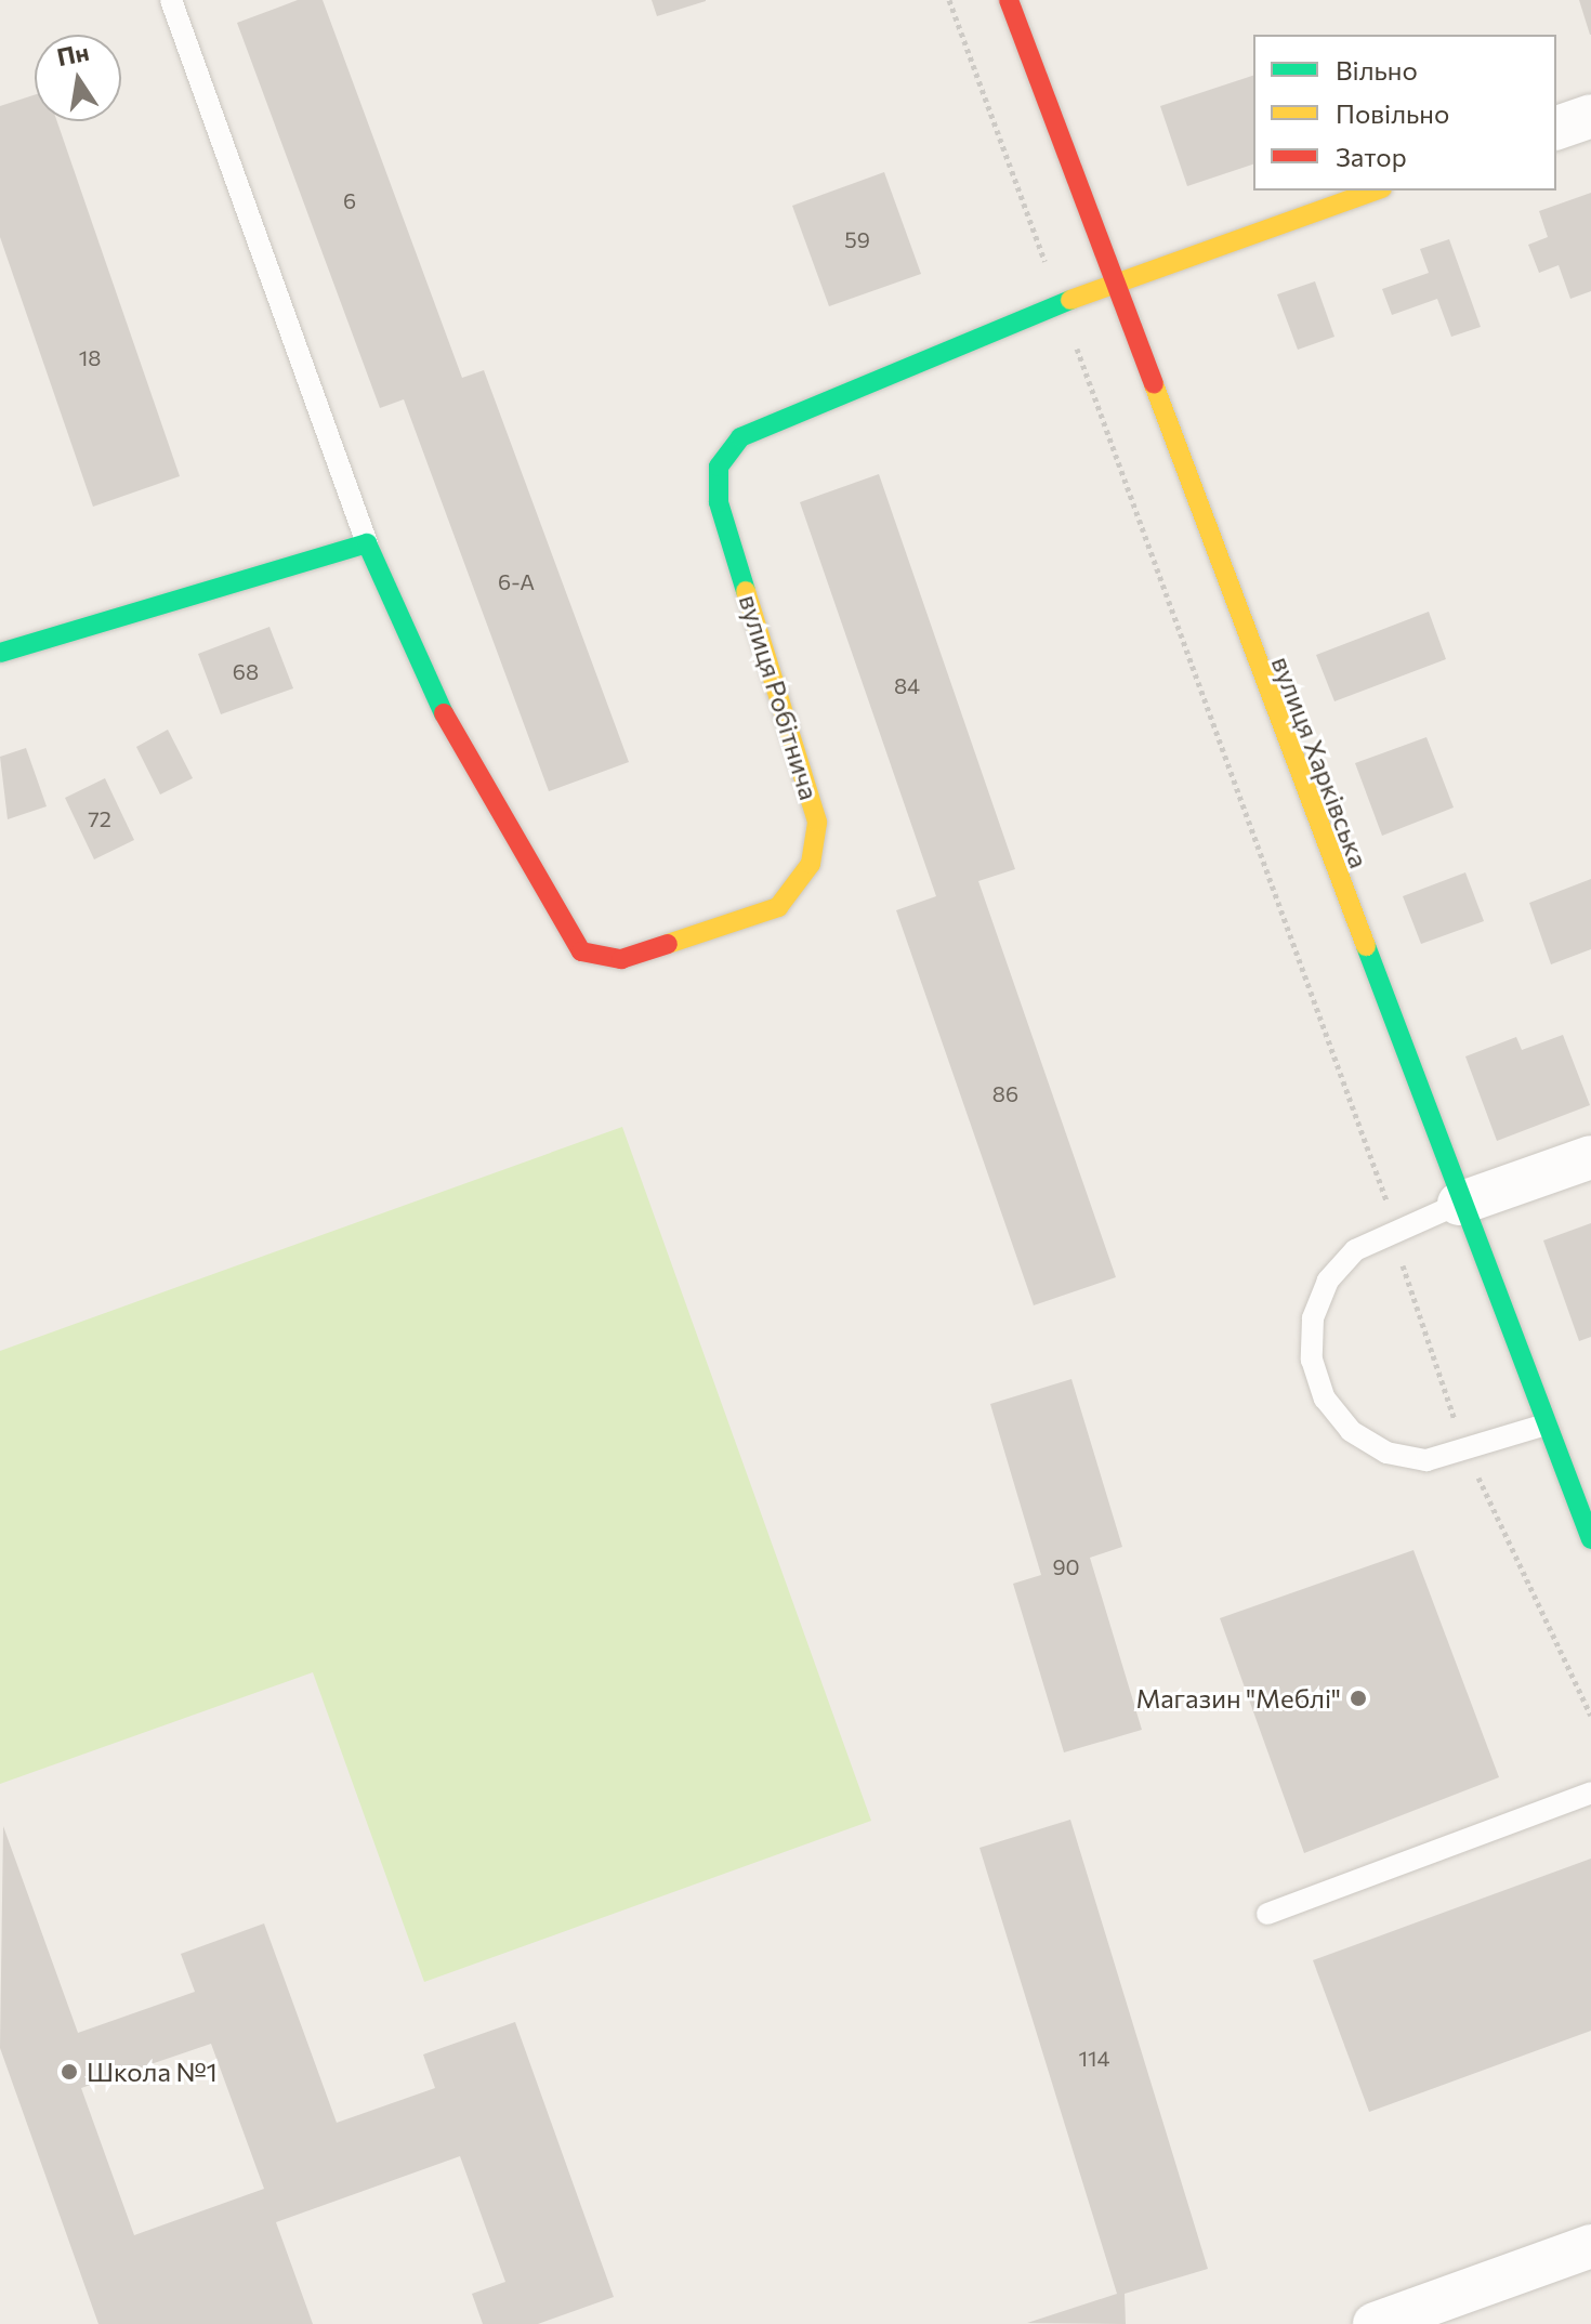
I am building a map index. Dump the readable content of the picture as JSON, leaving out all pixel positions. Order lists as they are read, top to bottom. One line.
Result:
{"streets":{"street":["вулиця Робітнича","вулиця Харківська"]},"crossings":[["вулиця Робітнича","вулиця Харківська"]],"places":["Магазин \"Меблі\"","Школа №1"],"house_numbers":["6","59","18","6-А","68","84","72","86","90","114"],"legend":["Вільно","Повільно","Затор"],"north":"top"}
